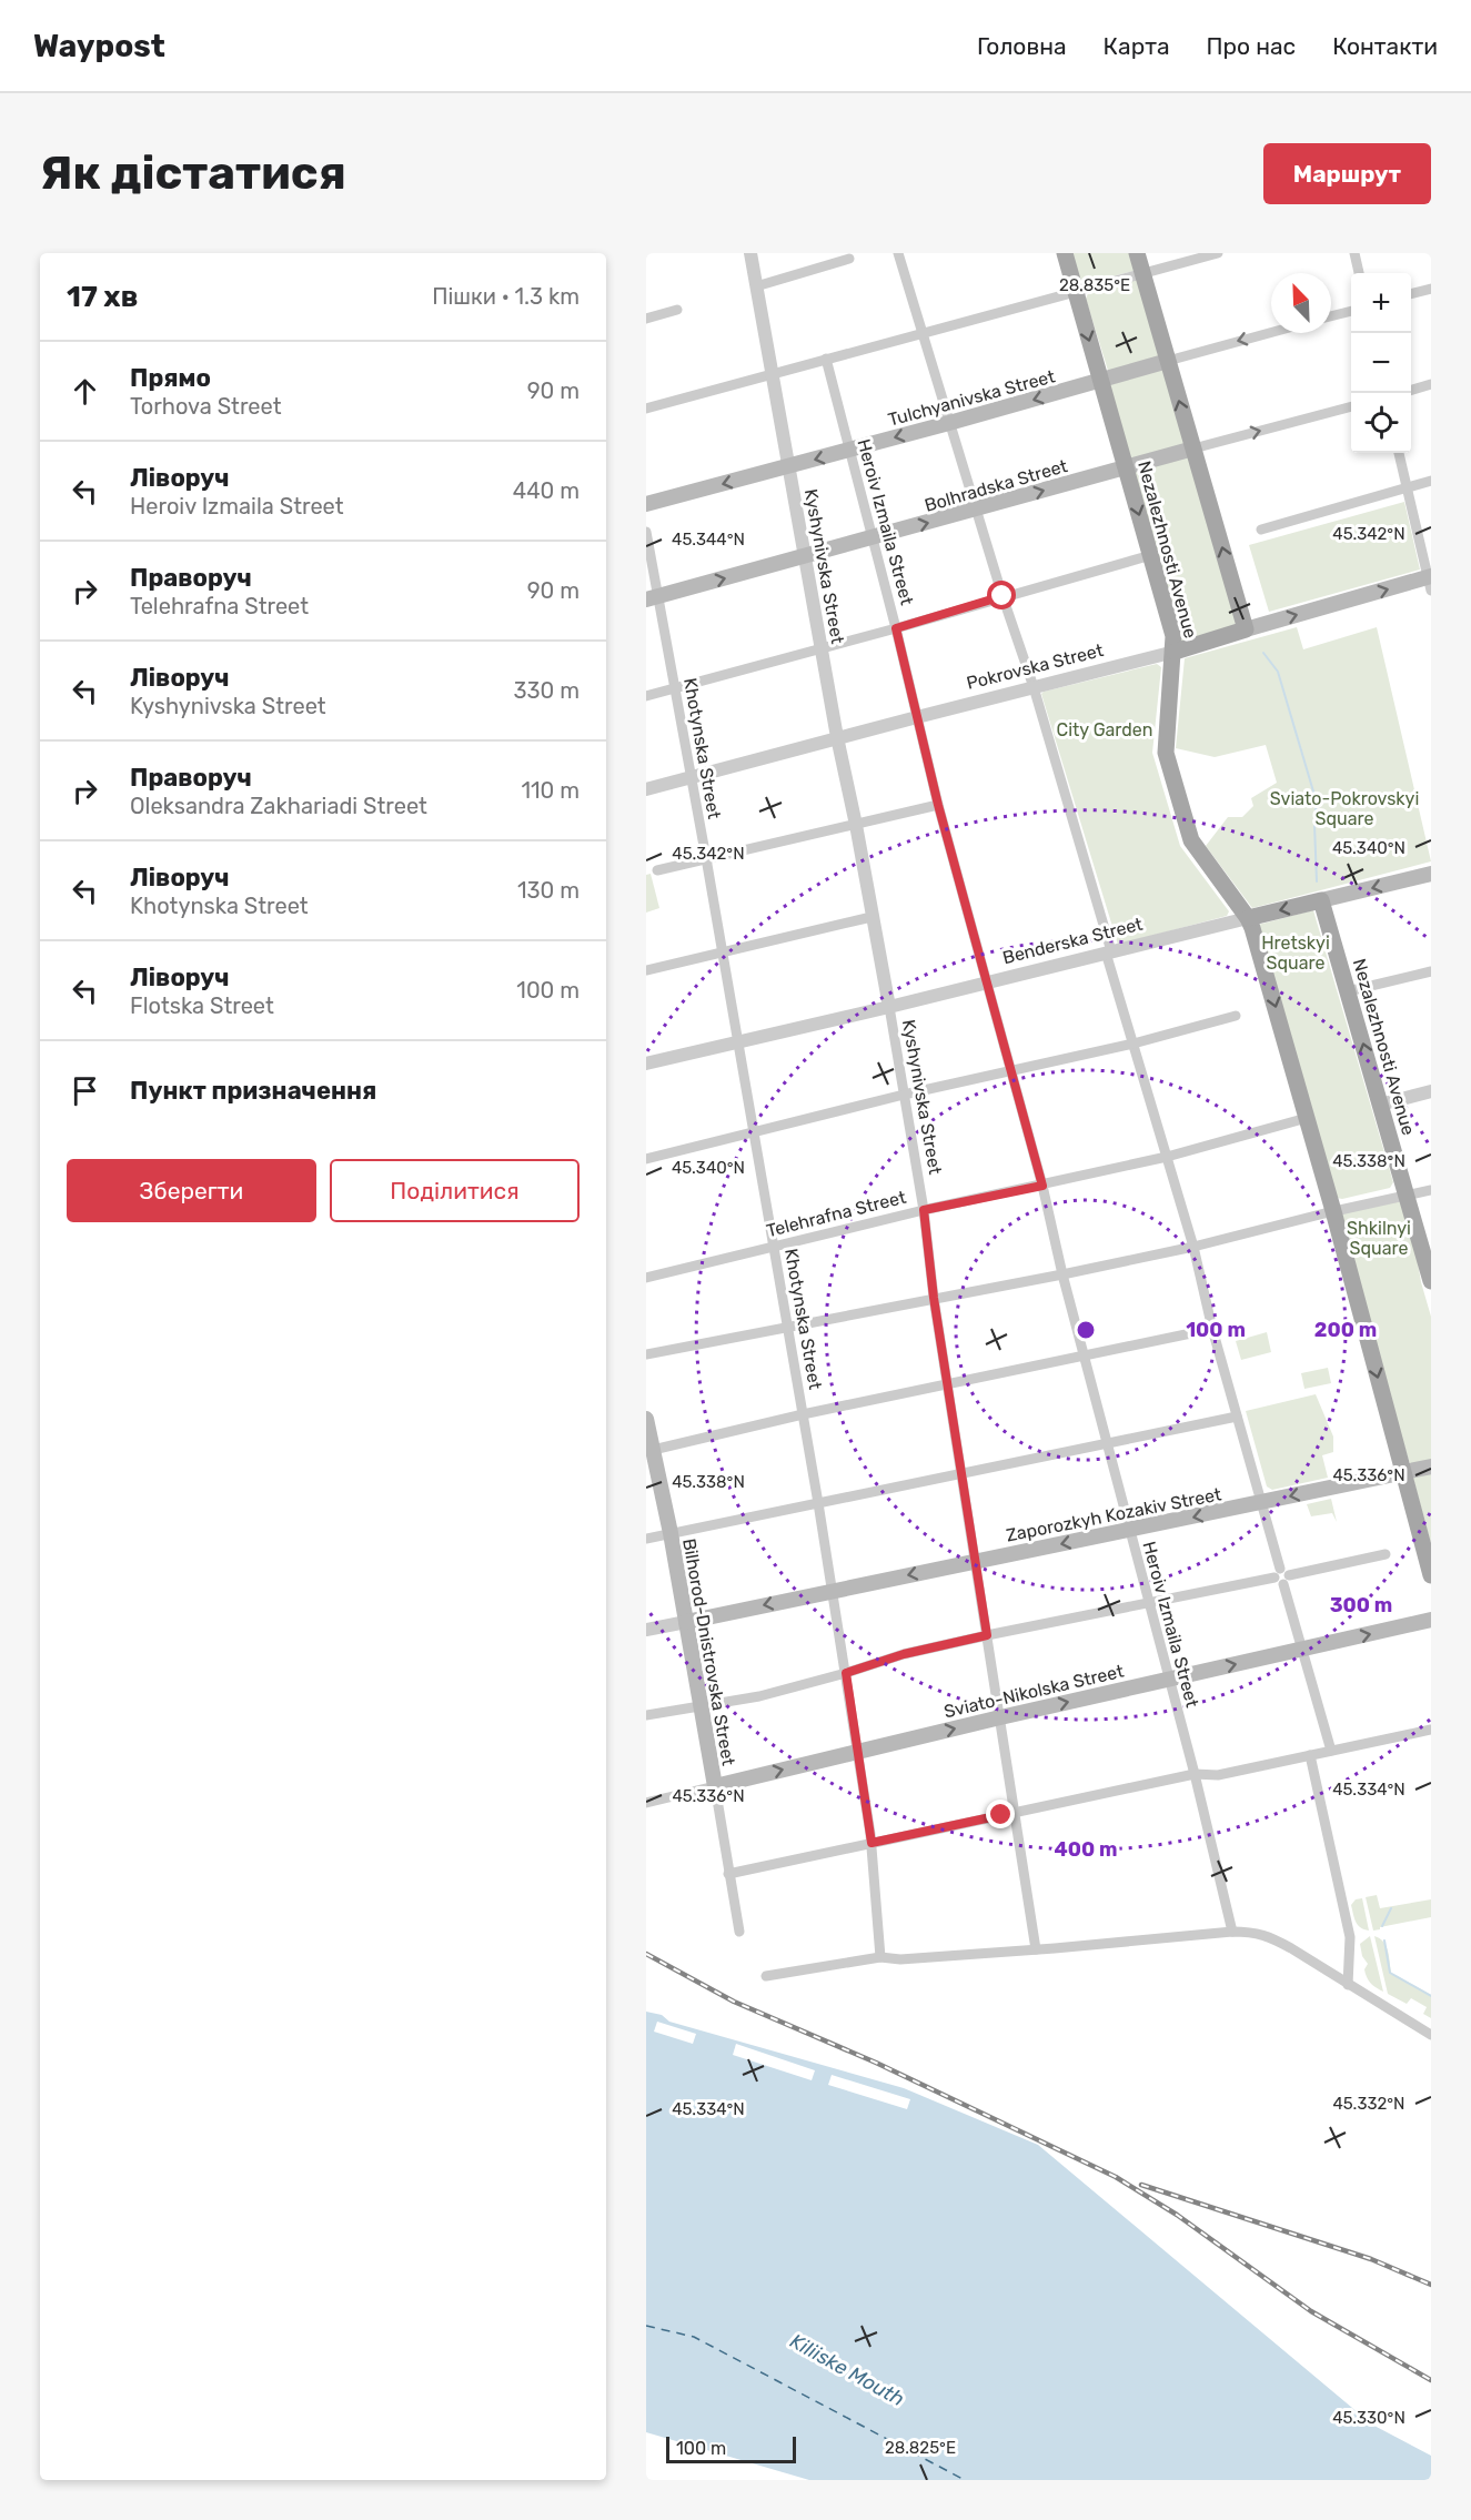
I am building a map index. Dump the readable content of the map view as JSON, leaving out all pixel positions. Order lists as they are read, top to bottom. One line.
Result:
{"streets":{"main road":["Tulchyanivska Street","Bolhradska Street","Nezalezhnosti Avenue","Pokrovska Street","Benderska Street","Zaporozkyh Kozakiv Street","Bilhorod-Dnistrovska Street","Sviato-Nikolska Street"],"street":["Heroiv Izmaila Street","Kyshynivska Street","Khotynska Street","Telehrafna Street"]},"crossings":[["Tulchyanivska Street","Heroiv Izmaila Street"],["Tulchyanivska Street","Nezalezhnosti Avenue"],["Tulchyanivska Street","Kyshynivska Street"],["Bolhradska Street","Heroiv Izmaila Street"],["Bolhradska Street","Nezalezhnosti Avenue"],["Bolhradska Street","Kyshynivska Street"],["Bolhradska Street","Khotynska Street"],["Heroiv Izmaila Street","Pokrovska Street"],["Heroiv Izmaila Street","Benderska Street"],["Heroiv Izmaila Street","Telehrafna Street"],["Heroiv Izmaila Street","Zaporozkyh Kozakiv Street"],["Heroiv Izmaila Street","Sviato-Nikolska Street"],["Nezalezhnosti Avenue","Pokrovska Street"],["Nezalezhnosti Avenue","Benderska Street"],["Nezalezhnosti Avenue","Telehrafna Street"],["Nezalezhnosti Avenue","Zaporozkyh Kozakiv Street"],["Kyshynivska Street","Pokrovska Street"],["Kyshynivska Street","Benderska Street"],["Kyshynivska Street","Telehrafna Street"],["Kyshynivska Street","Zaporozkyh Kozakiv Street"],["Kyshynivska Street","Sviato-Nikolska Street"],["Pokrovska Street","Khotynska Street"],["Khotynska Street","Benderska Street"],["Khotynska Street","Telehrafna Street"],["Khotynska Street","Zaporozkyh Kozakiv Street"],["Khotynska Street","Sviato-Nikolska Street"],["Zaporozkyh Kozakiv Street","Bilhorod-Dnistrovska Street"],["Bilhorod-Dnistrovska Street","Sviato-Nikolska Street"]],"one_way":["Zaporozkyh Kozakiv Street","Sviato-Nikolska Street"],"water":["Kiliiske Mouth"],"parks":["City Garden","Sviato-Pokrovskyi Square","Hretskyi Square","Shkilnyi Square"],"scale_bar":"100 m","north":"top left","page":{"header":"Waypost","nav":["Головна","Карта","Про нас","Контакти"],"buttons":["Маршрут",["Зберегти","Поділитися"]],"title":"Як дістатися","heading":["17 хв","Пішки · 1.3 km"],"map_buttons":["+","−"],"list":[["Прямо","Torhova Street","90 m"],["Ліворуч","Heroiv Izmaila Street","440 m"],["Праворуч","Telehrafna Street","90 m"],["Ліворуч","Kyshynivska Street","330 m"],["Праворуч","Oleksandra Zakhariadi Street","110 m"],["Ліворуч","Khotynska Street","130 m"],["Ліворуч","Flotska Street","100 m"],"Пункт призначення"],"scale":"100 m"},"coordinates":["28.835°E","45.342°N","45.344°N","45.340°N","45.338°N","45.336°N","45.334°N","45.332°N","45.330°N","28.825°E"],"rings":["100 m","200 m","300 m","400 m"]}
